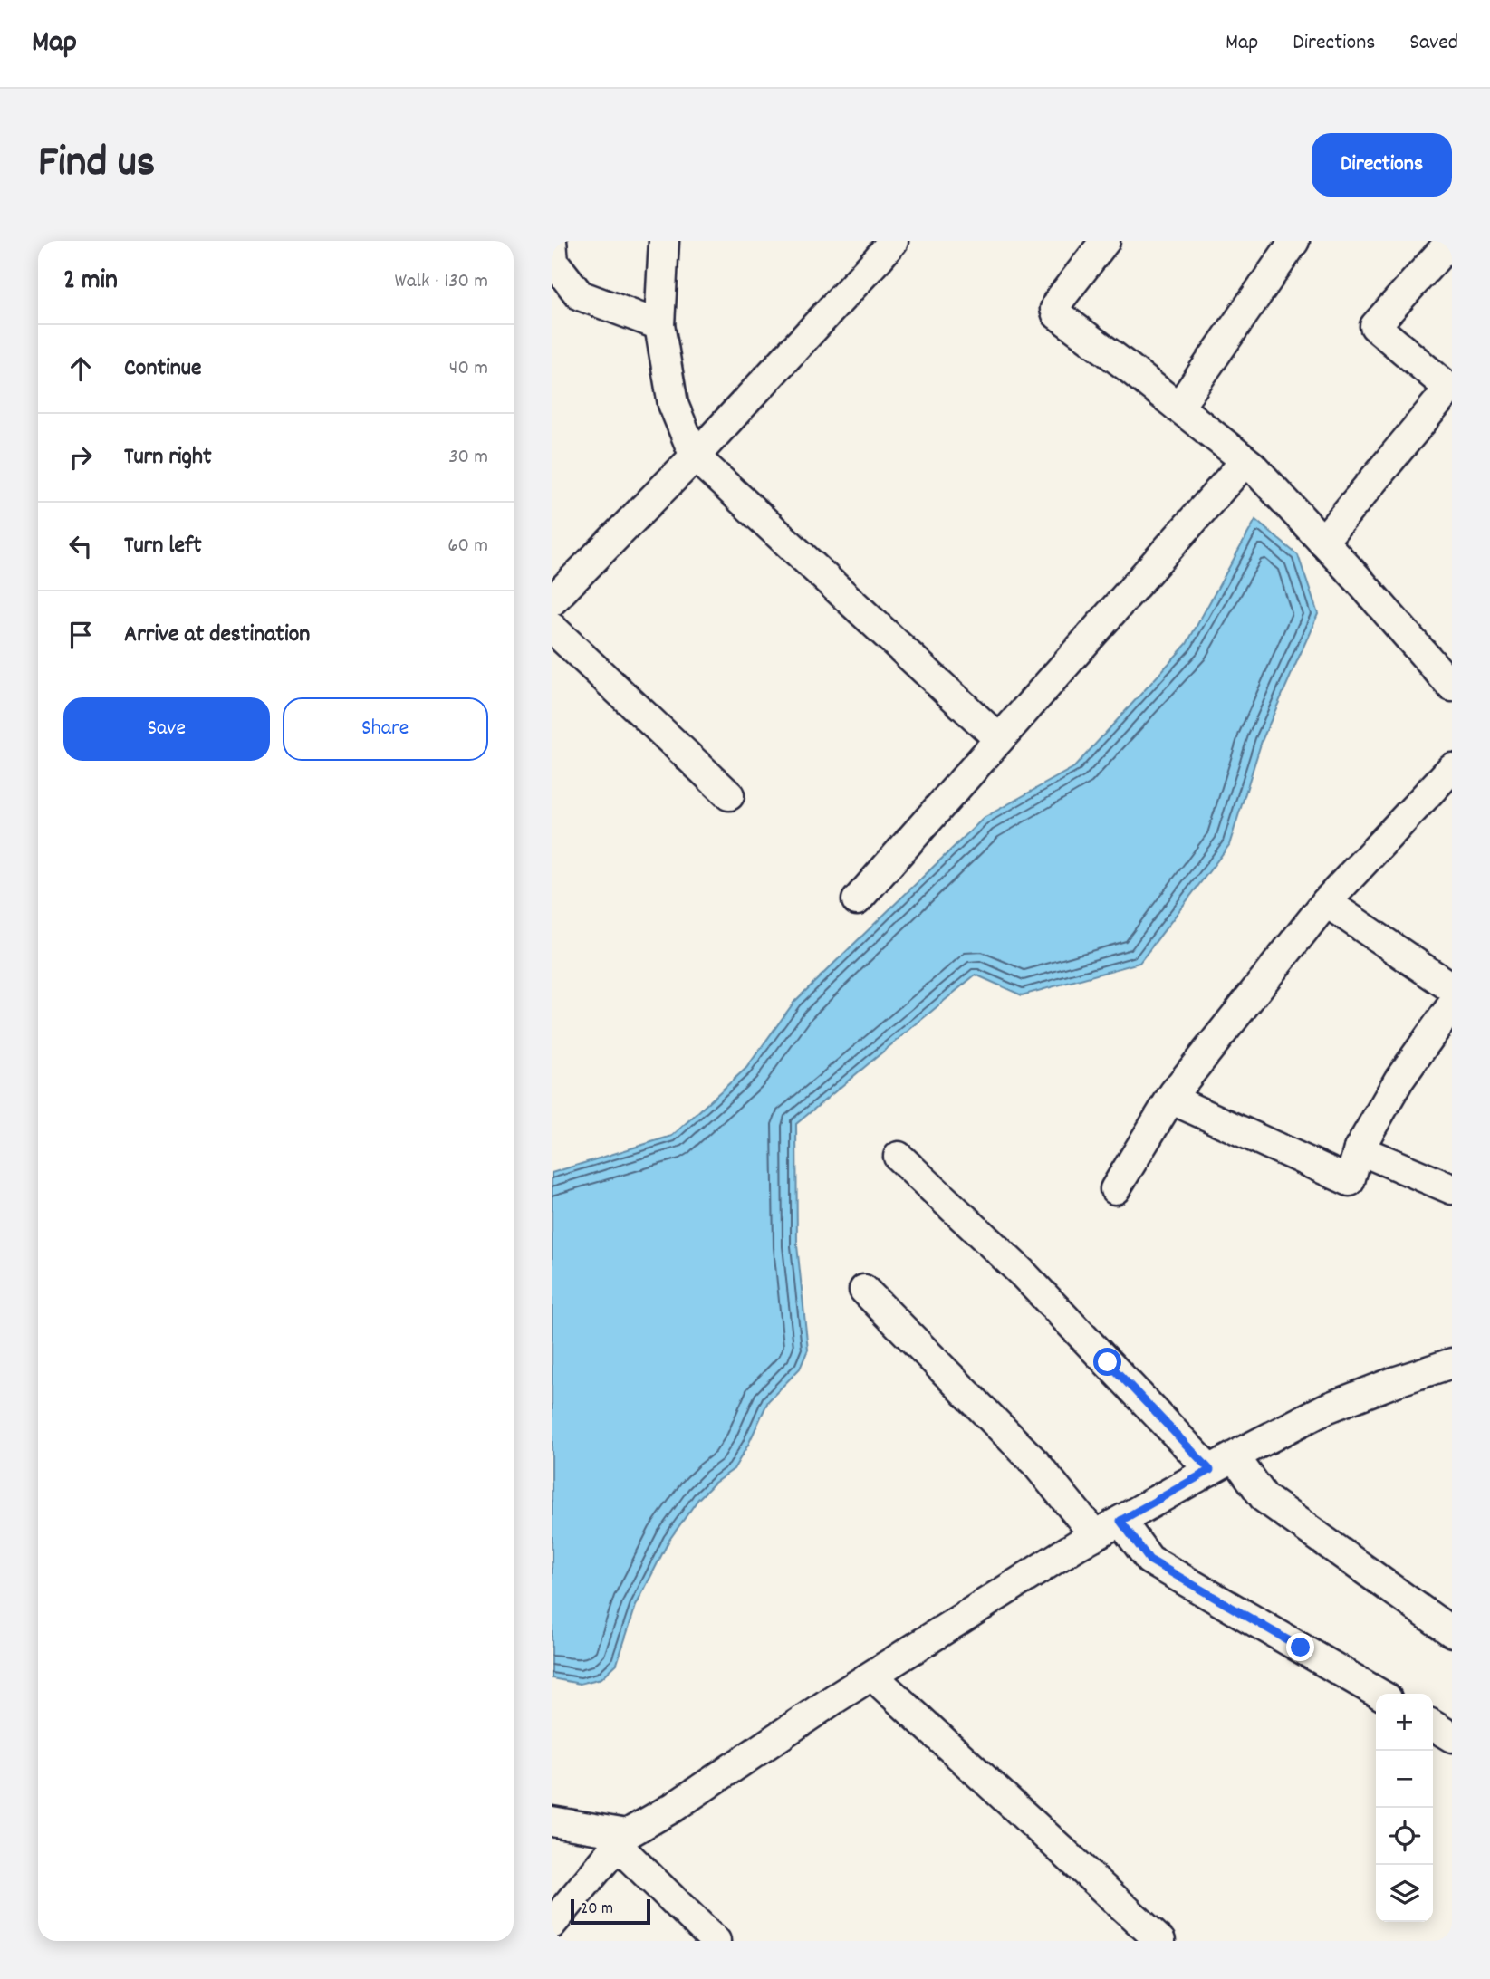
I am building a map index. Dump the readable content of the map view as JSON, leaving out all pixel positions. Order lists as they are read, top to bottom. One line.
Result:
{"scale_bar":"20 m","page":{"header":"Map","nav":["Map","Directions","Saved"],"title":"Find us","buttons":["Directions",["Save","Share"]],"heading":["2 min","Walk · 130 m"],"list":[["Continue","40 m"],["Turn right","30 m"],["Turn left","60 m"],"Arrive at destination"],"map_buttons":["+","−"],"scale":"20 m"}}
